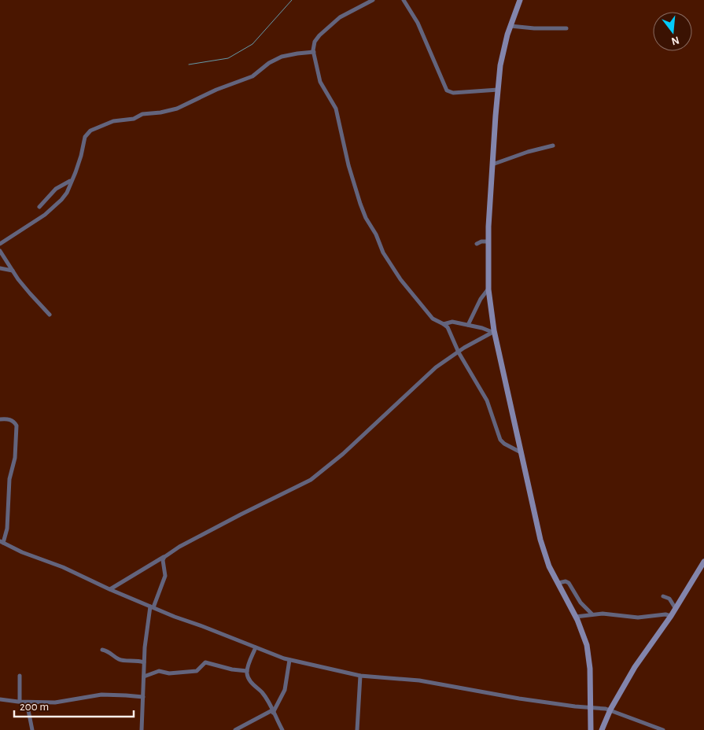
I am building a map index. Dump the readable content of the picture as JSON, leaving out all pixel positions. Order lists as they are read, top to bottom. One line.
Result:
{"scale_bar":"200 m","north":"bottom"}
